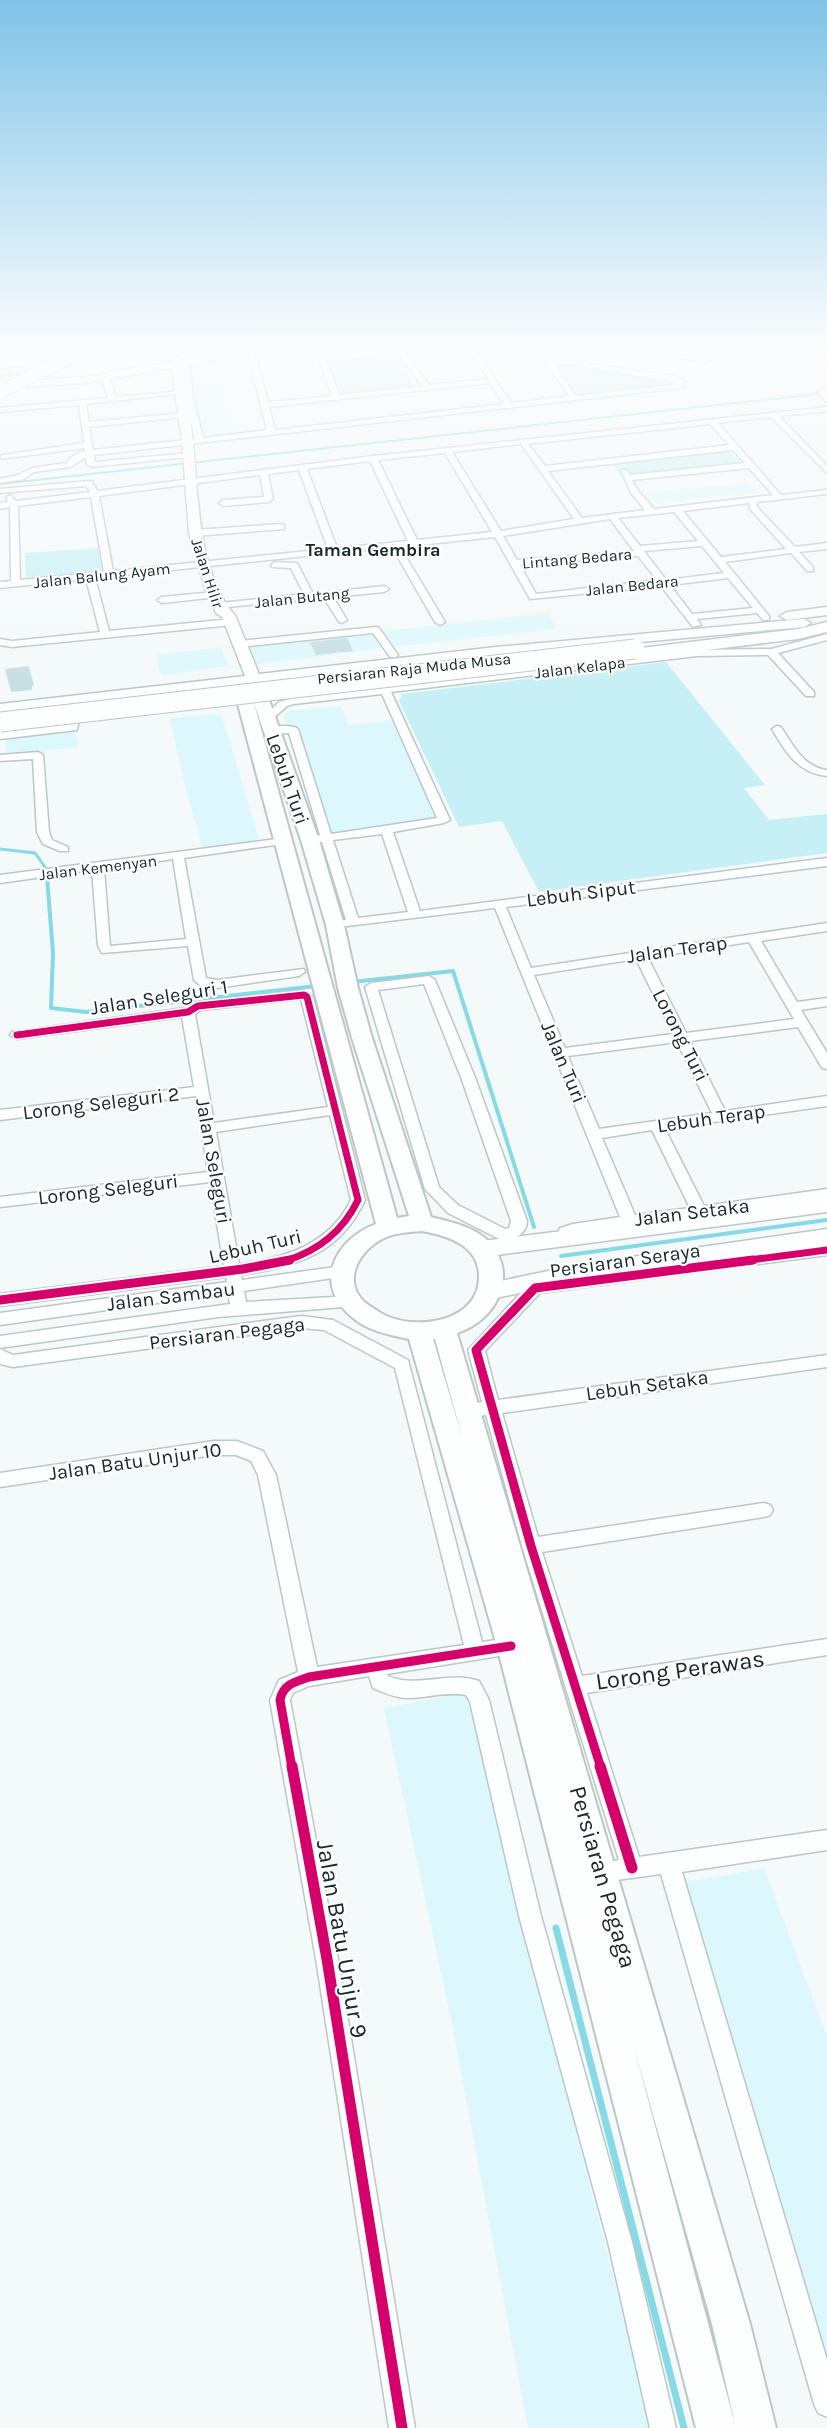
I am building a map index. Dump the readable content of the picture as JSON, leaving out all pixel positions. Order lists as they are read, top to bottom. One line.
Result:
{"streets":{"highway":["Persiaran Raja Muda Musa"],"main road":["Lebuh Turi","Persiaran Pegaga"],"street":["Lintang Bedara","Jalan Hilir","Jalan Balung Ayam","Jalan Bedara","Jalan Butang","Jalan Kelapa","Jalan Kemenyan","Lebuh Siput","Jalan Terap","Jalan Seleguri 1","Lorong Turi","Jalan Turi","Lorong Seleguri 2","Lebuh Terap","Jalan Seleguri","Lorong Seleguri","Jalan Setaka","Persiaran Seraya","Jalan Sambau","Lebuh Setaka","Jalan Batu Unjur 10","Lorong Perawas","Jalan Batu Unjur 9"]},"crossings":[["Lintang Bedara","Jalan Bedara"],["Jalan Hilir","Jalan Balung Ayam"],["Jalan Hilir","Jalan Butang"],["Jalan Hilir","Lebuh Turi"],["Jalan Kelapa","Lebuh Turi"],["Lebuh Turi","Jalan Kemenyan"],["Lebuh Turi","Lebuh Siput"],["Lebuh Turi","Jalan Seleguri 1"],["Lebuh Turi","Jalan Seleguri"],["Lebuh Turi","Persiaran Seraya"],["Lebuh Turi","Jalan Sambau"],["Lebuh Turi","Persiaran Pegaga"],["Lebuh Siput","Jalan Turi"],["Jalan Terap","Lorong Turi"],["Jalan Terap","Jalan Turi"],["Jalan Seleguri 1","Jalan Seleguri"],["Lorong Turi","Lebuh Terap"],["Jalan Turi","Lebuh Terap"],["Jalan Turi","Jalan Setaka"],["Lorong Seleguri 2","Jalan Seleguri"],["Jalan Seleguri","Lorong Seleguri"],["Jalan Seleguri","Jalan Sambau"],["Jalan Setaka","Persiaran Seraya"],["Persiaran Seraya","Jalan Sambau"],["Persiaran Seraya","Persiaran Pegaga"],["Persiaran Seraya","Lebuh Setaka"],["Jalan Sambau","Persiaran Pegaga"],["Persiaran Pegaga","Lebuh Setaka"],["Persiaran Pegaga","Jalan Batu Unjur 9"],["Jalan Batu Unjur 10","Jalan Batu Unjur 9"]],"districts":["Taman Gembira"]}
